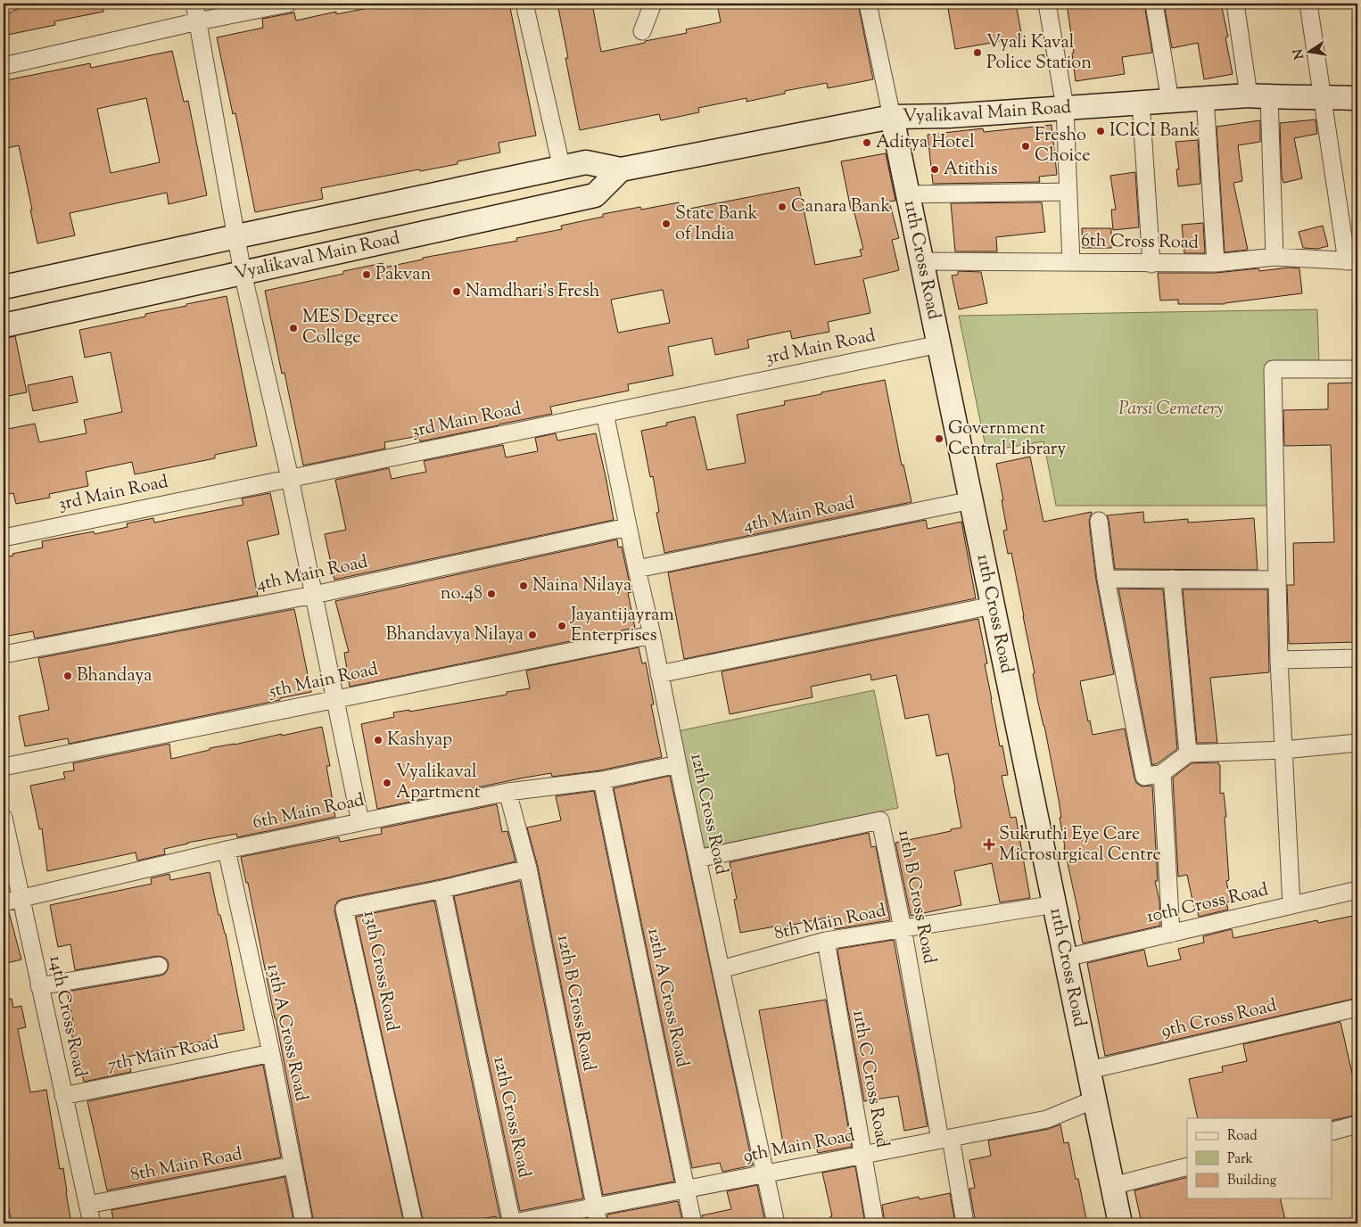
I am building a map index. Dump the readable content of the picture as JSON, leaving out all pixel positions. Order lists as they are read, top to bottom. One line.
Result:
{"streets":{"street":["Vyalikaval Main Road","6th Cross Road","11th Cross Road","3rd Main Road","4th Main Road","5th Main Road","6th Main Road","12th Cross Road","11th B Cross Road","10th Cross Road","8th Main Road","13th Cross Road","12th A Cross Road","12th B Cross Road","14th Cross Road","9th Cross Road","13th A Cross Road","7th Main Road","11th C Cross Road","9th Main Road"]},"crossings":[["Vyalikaval Main Road","11th Cross Road"],["6th Cross Road","11th Cross Road"],["11th Cross Road","3rd Main Road"],["11th Cross Road","4th Main Road"],["11th Cross Road","10th Cross Road"],["11th Cross Road","8th Main Road"],["11th Cross Road","9th Cross Road"],["11th Cross Road","9th Main Road"],["3rd Main Road","12th Cross Road"],["4th Main Road","12th Cross Road"],["5th Main Road","12th Cross Road"],["6th Main Road","12th Cross Road"],["6th Main Road","12th A Cross Road"],["6th Main Road","12th B Cross Road"],["6th Main Road","14th Cross Road"],["6th Main Road","13th A Cross Road"],["12th Cross Road","11th B Cross Road"],["12th Cross Road","8th Main Road"],["12th Cross Road","13th Cross Road"],["12th Cross Road","9th Main Road"],["11th B Cross Road","8th Main Road"],["11th B Cross Road","9th Main Road"],["8th Main Road","14th Cross Road"],["8th Main Road","13th A Cross Road"],["8th Main Road","11th C Cross Road"],["13th Cross Road","12th B Cross Road"],["12th A Cross Road","9th Main Road"],["12th B Cross Road","9th Main Road"],["14th Cross Road","7th Main Road"],["13th A Cross Road","7th Main Road"],["11th C Cross Road","9th Main Road"]],"parks":["Parsi Cemetery"],"places":{"other":["Vyali Kaval Police Station","ICICI Bank","Aditya Hotel","Fresho Choice","Atithis","Canara Bank","State Bank of India","Pakvan","Namdhari's Fresh","MES Degree College","Government Central Library","Naina Nilaya","no.48","Jayantijayram Enterprises","Bhandavya Nilaya","Bhandaya","Kashyap","Vyalikaval Apartment"],"health":["Sukruthi Eye Care Microsurgical Centre"]},"legend":["Road","Park","Building"],"north":"left"}
